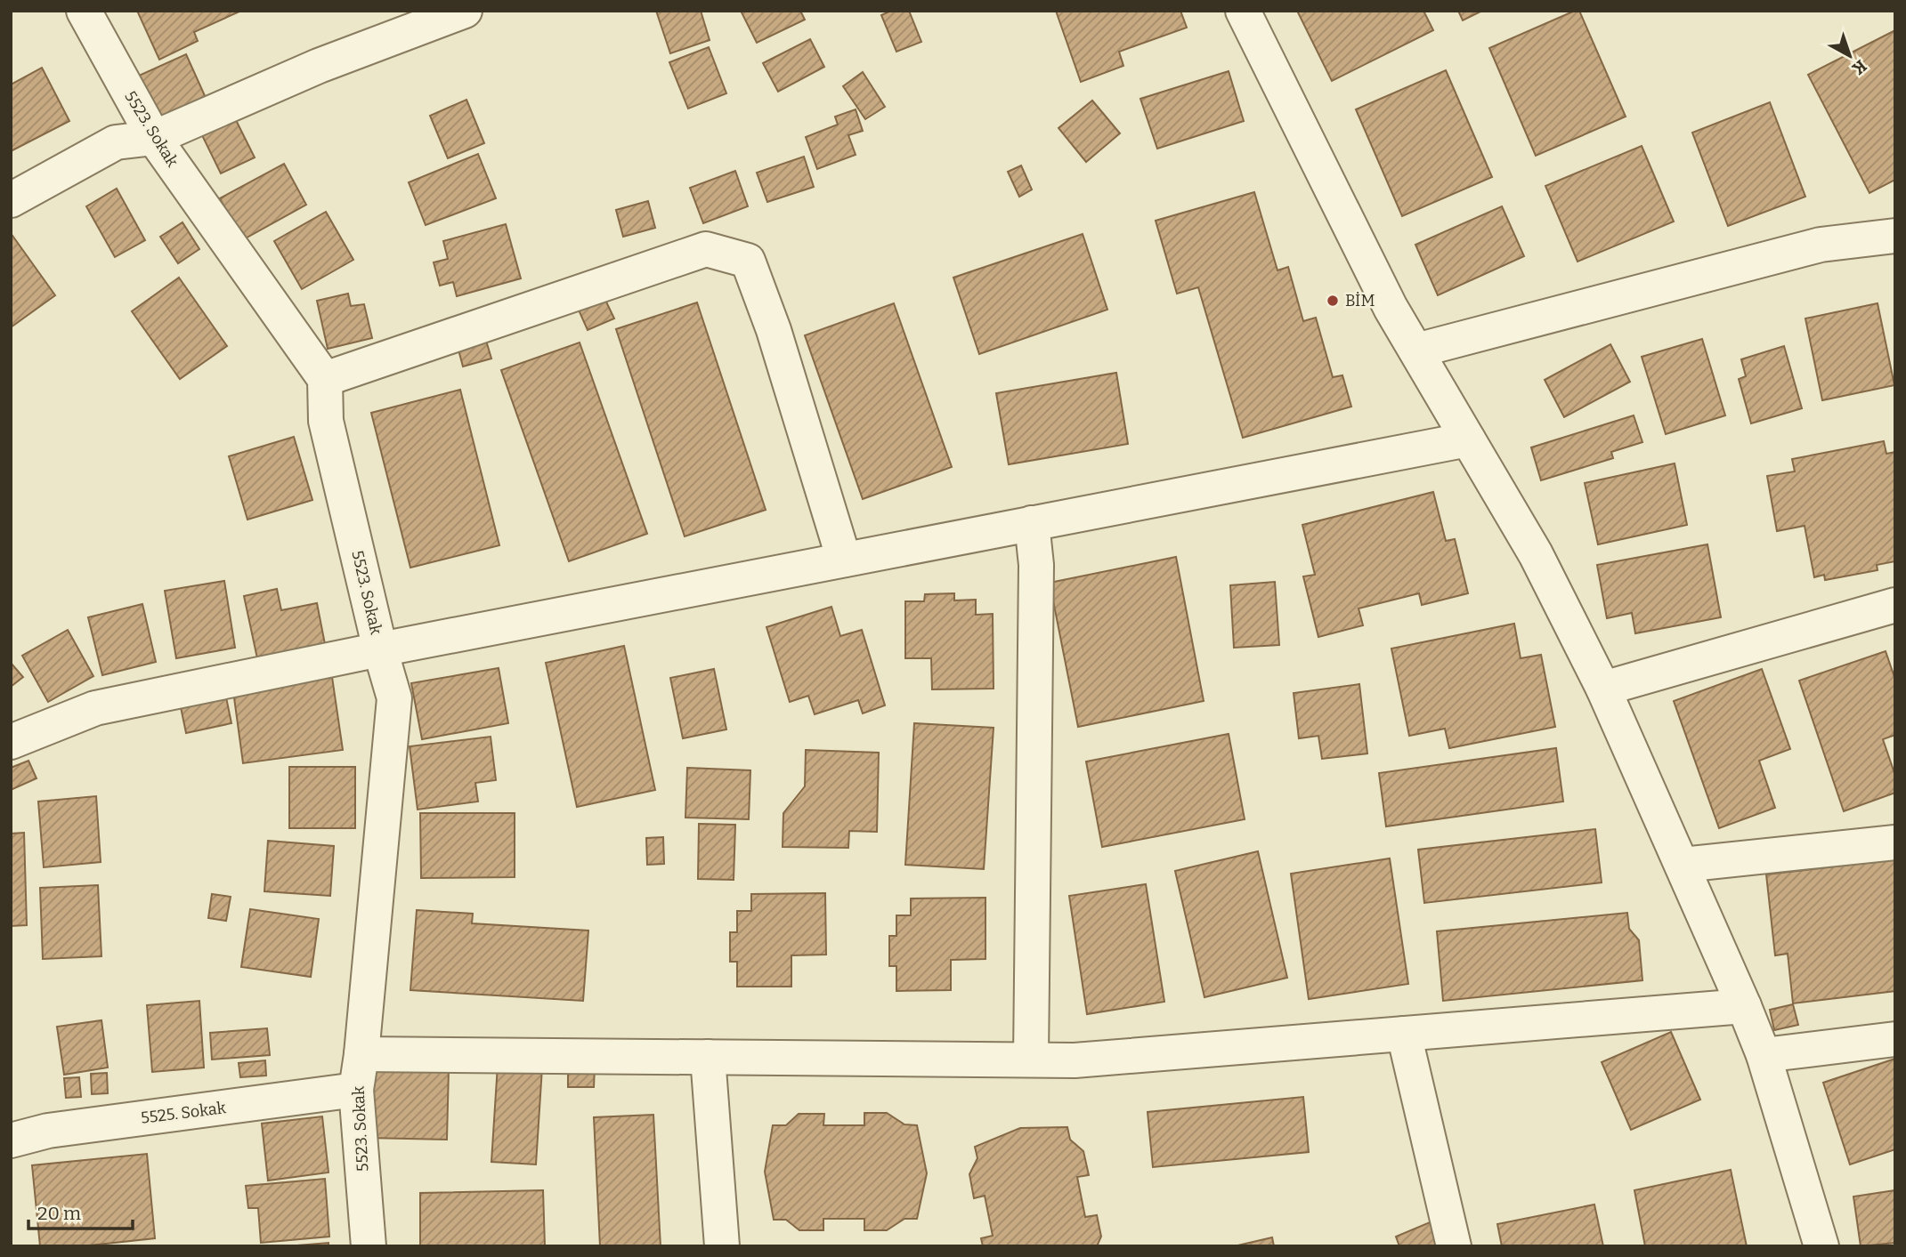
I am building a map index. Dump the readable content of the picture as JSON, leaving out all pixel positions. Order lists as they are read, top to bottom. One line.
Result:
{"streets":{"street":["5523. Sokak","5525. Sokak"]},"crossings":[["5523. Sokak","5525. Sokak"]],"places":["BİM"],"scale_bar":"20 m","north":"bottom right"}
